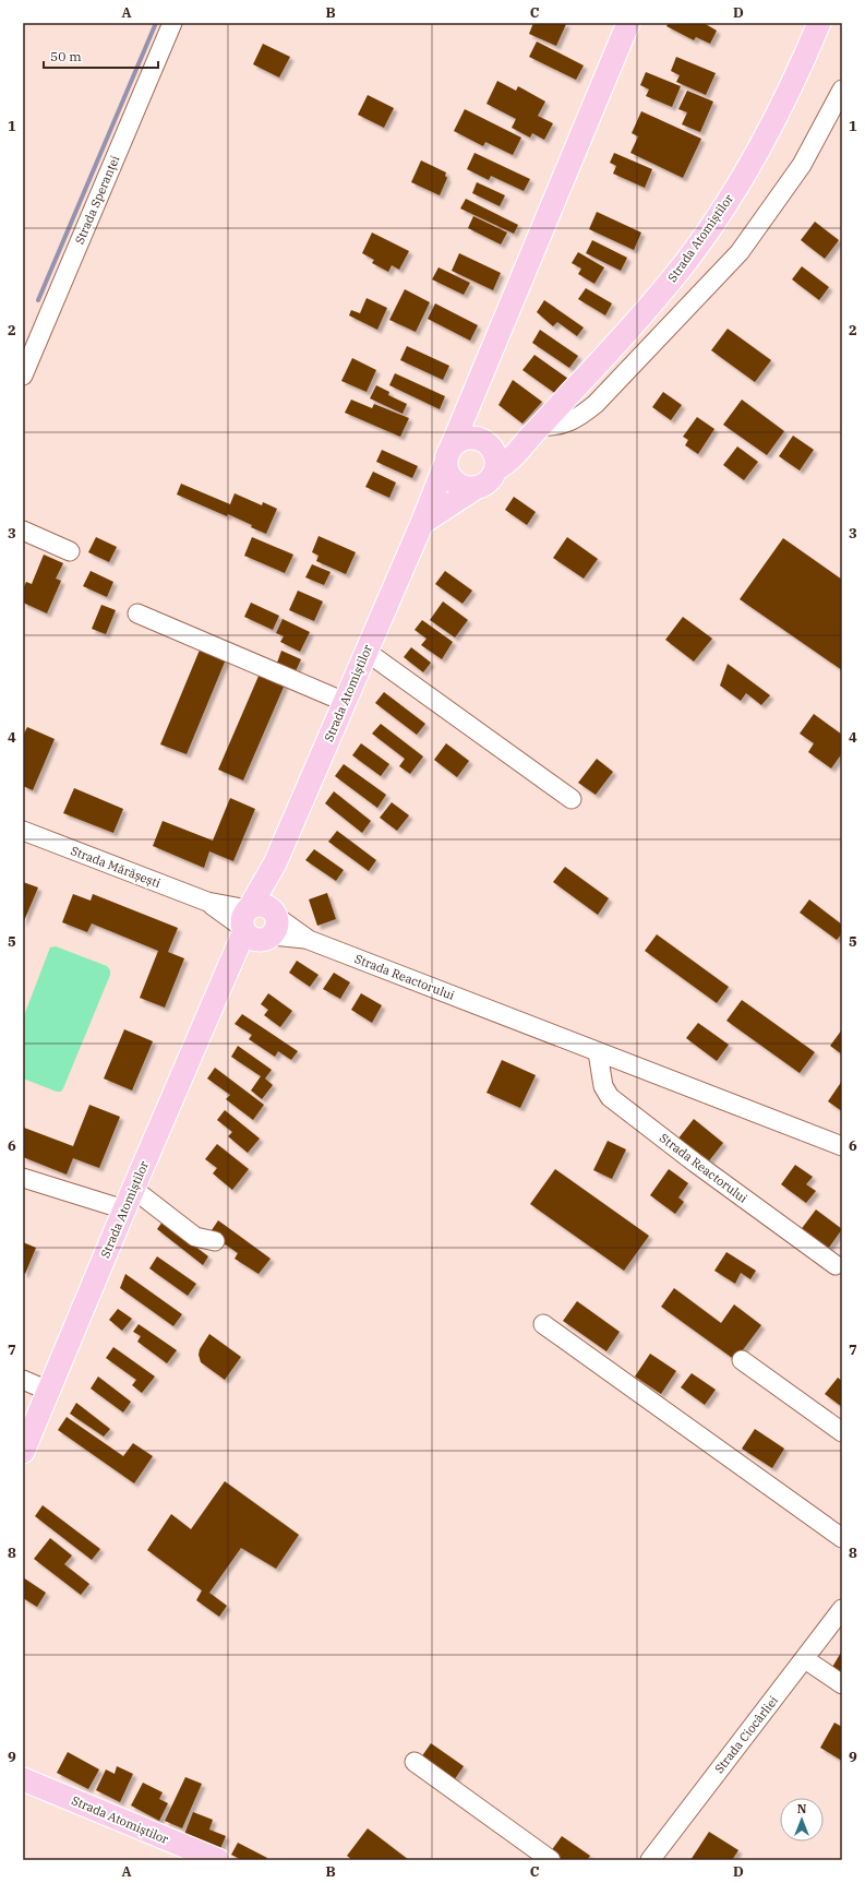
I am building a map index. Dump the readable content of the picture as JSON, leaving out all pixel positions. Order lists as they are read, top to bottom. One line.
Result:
{"streets":{"main road":["Strada Atomiștilor"],"street":["Strada Speranței","Strada Mărășești","Strada Reactorului","Strada Ciocârliei"]},"crossings":[["Strada Atomiștilor","Strada Mărășești"],["Strada Atomiștilor","Strada Reactorului"],["Strada Mărășești","Strada Reactorului"]],"scale_bar":"50 m","north":"top","grid":{"columns":["A","B","C","D"],"rows":["1","2","3","4","5","6","7","8","9"]}}
